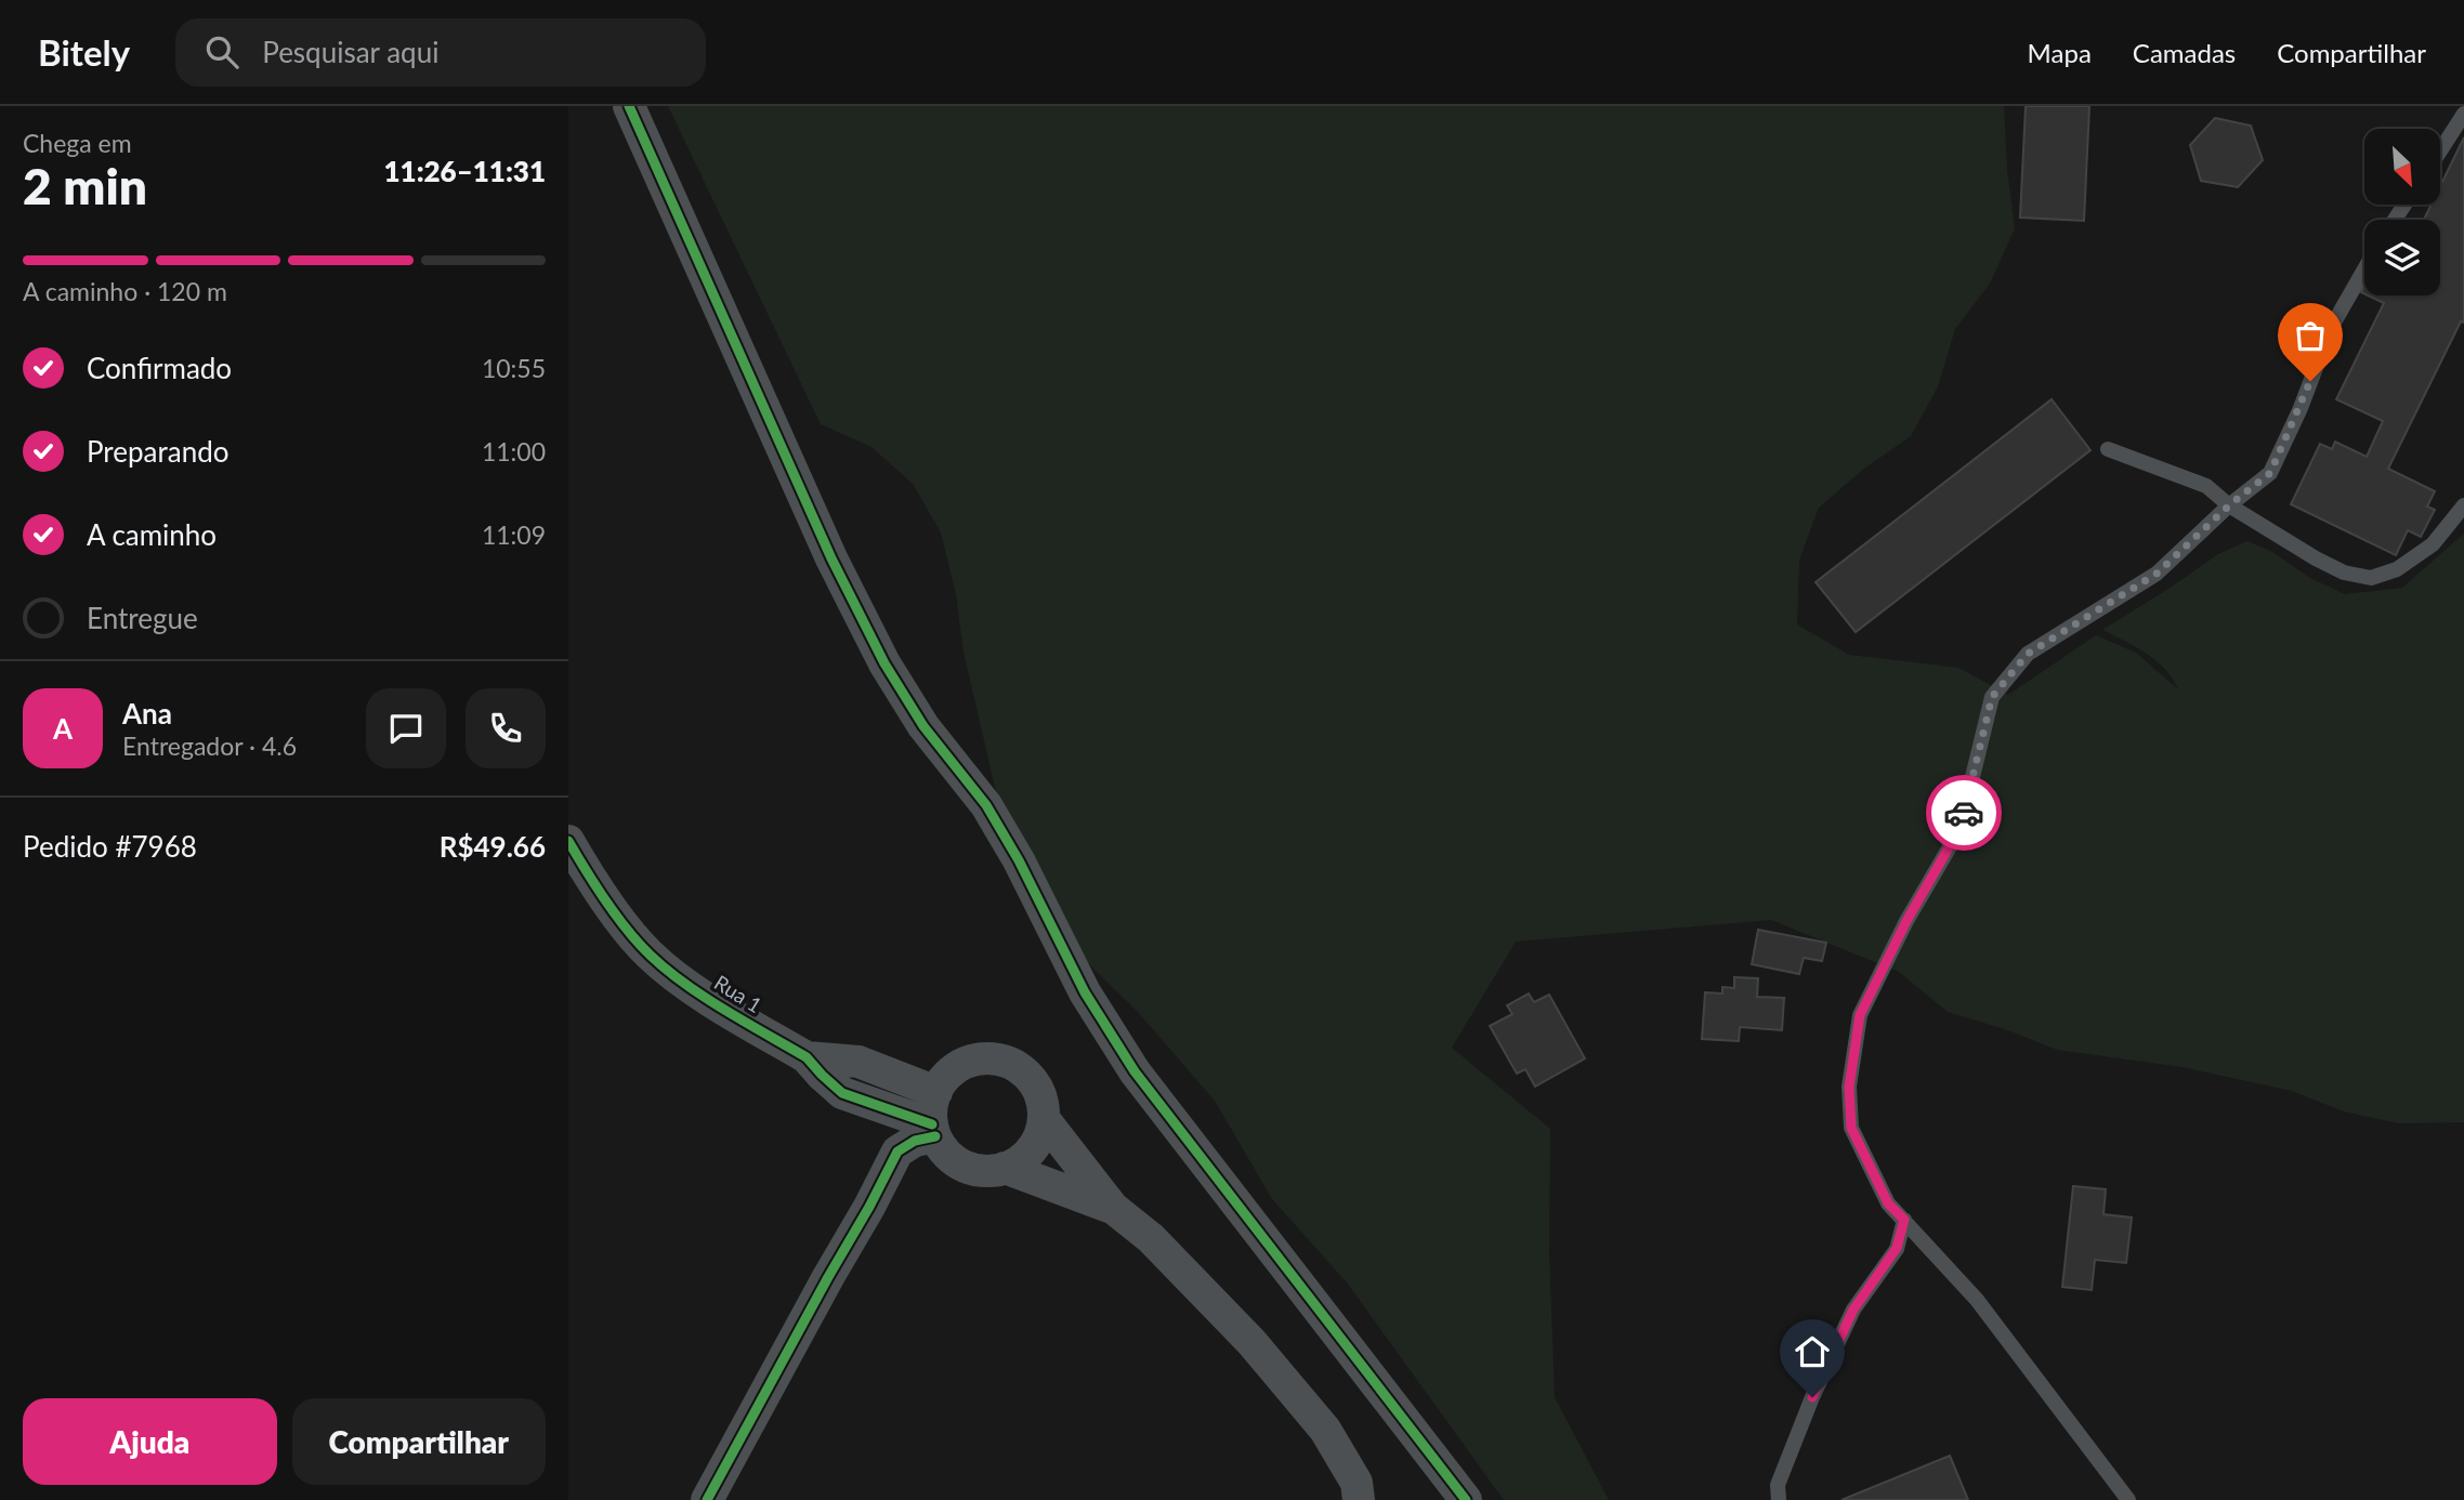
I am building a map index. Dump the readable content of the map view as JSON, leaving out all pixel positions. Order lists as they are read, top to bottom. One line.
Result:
{"streets":{"street":["Rua 1"]},"north":"bottom right","page":{"header":"Bitely","search":"Pesquisar aqui","nav":["Mapa","Camadas","Compartilhar"],"heading":["2 min","Chega em","11:26–11:31"],"panel":["Ana","Entregador · 4.6","Pedido #7968","R$49.66"],"bar":"A caminho · 120 m","list":[["Confirmado","10:55"],["Preparando","11:00"],["A caminho","11:09"],"Entregue"],"round":"A","buttons":["Ajuda","Compartilhar"]}}
